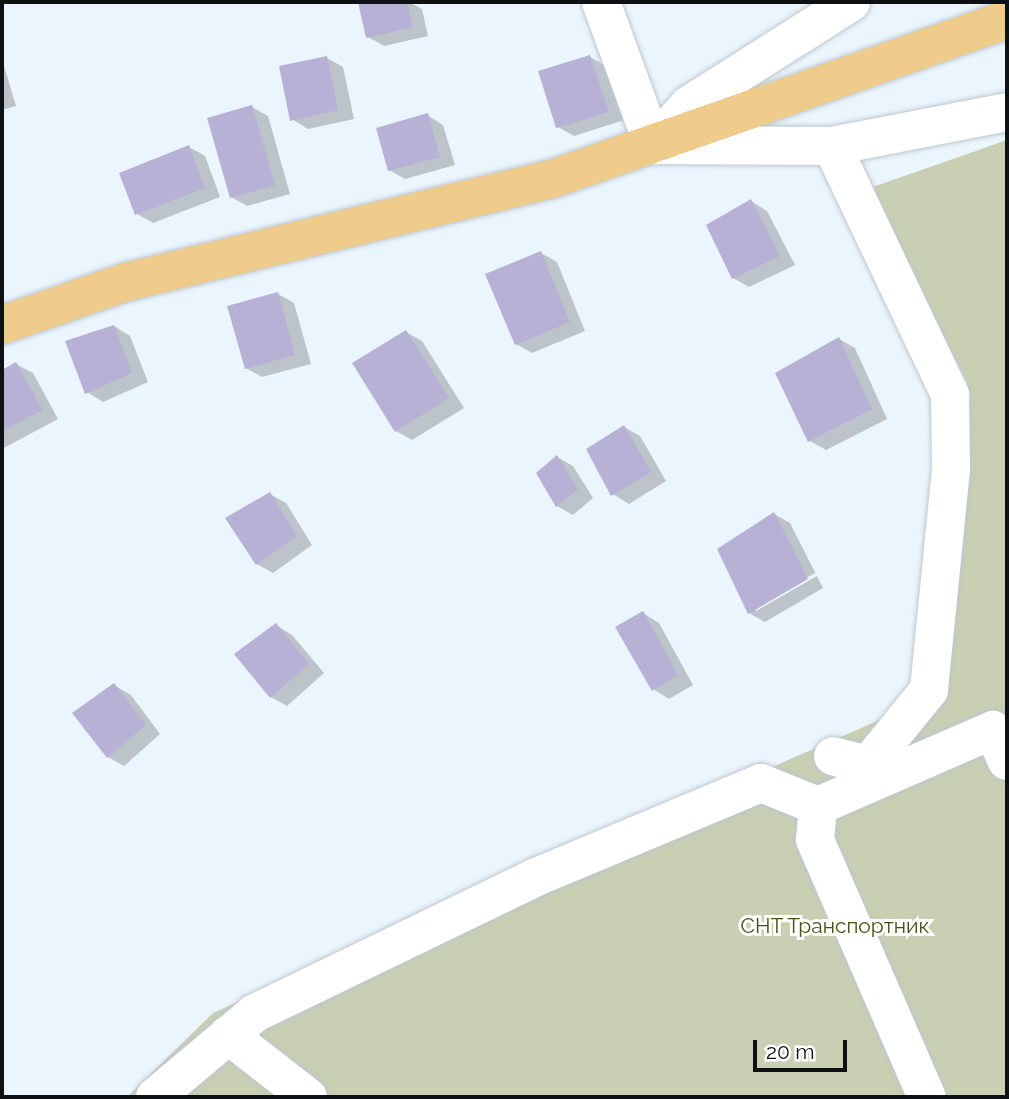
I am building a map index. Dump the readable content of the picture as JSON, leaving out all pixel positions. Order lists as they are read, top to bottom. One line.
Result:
{"parks":["СНТ Транспортник"],"scale_bar":"20 m"}
